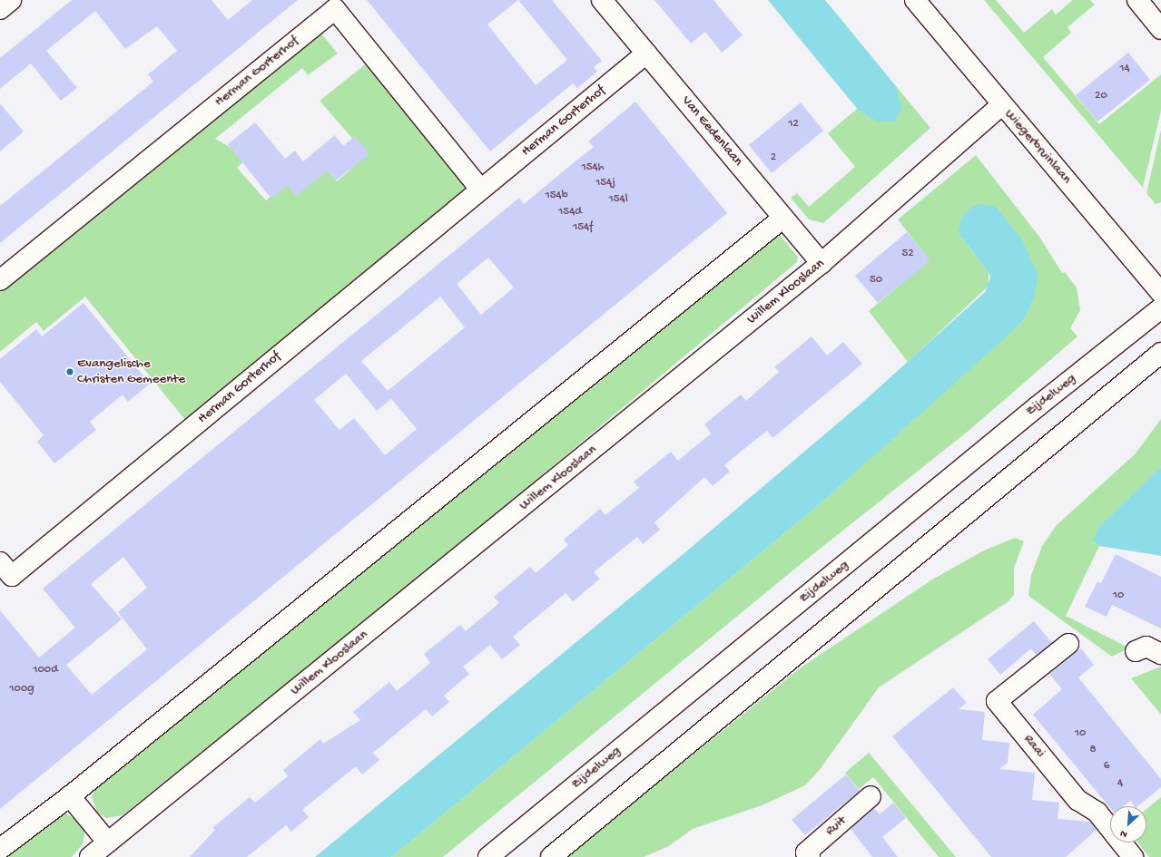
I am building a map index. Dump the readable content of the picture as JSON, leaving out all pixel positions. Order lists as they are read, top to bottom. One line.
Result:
{"streets":{"street":["Herman Gorterhof","Van Eedenlaan","Wiegerbruinlaan","Willem Klooslaan","Zijdelweg","Raai","Ruit"]},"crossings":[["Herman Gorterhof","Van Eedenlaan"],["Van Eedenlaan","Willem Klooslaan"],["Wiegerbruinlaan","Willem Klooslaan"]],"places":["Evangelische Christen Gemeente"],"house_numbers":["14","20","12","2","154h","154j","154b","154l","154d","154f","52","50","10","100d","100g","10","8","6","4"],"north":"bottom left"}
